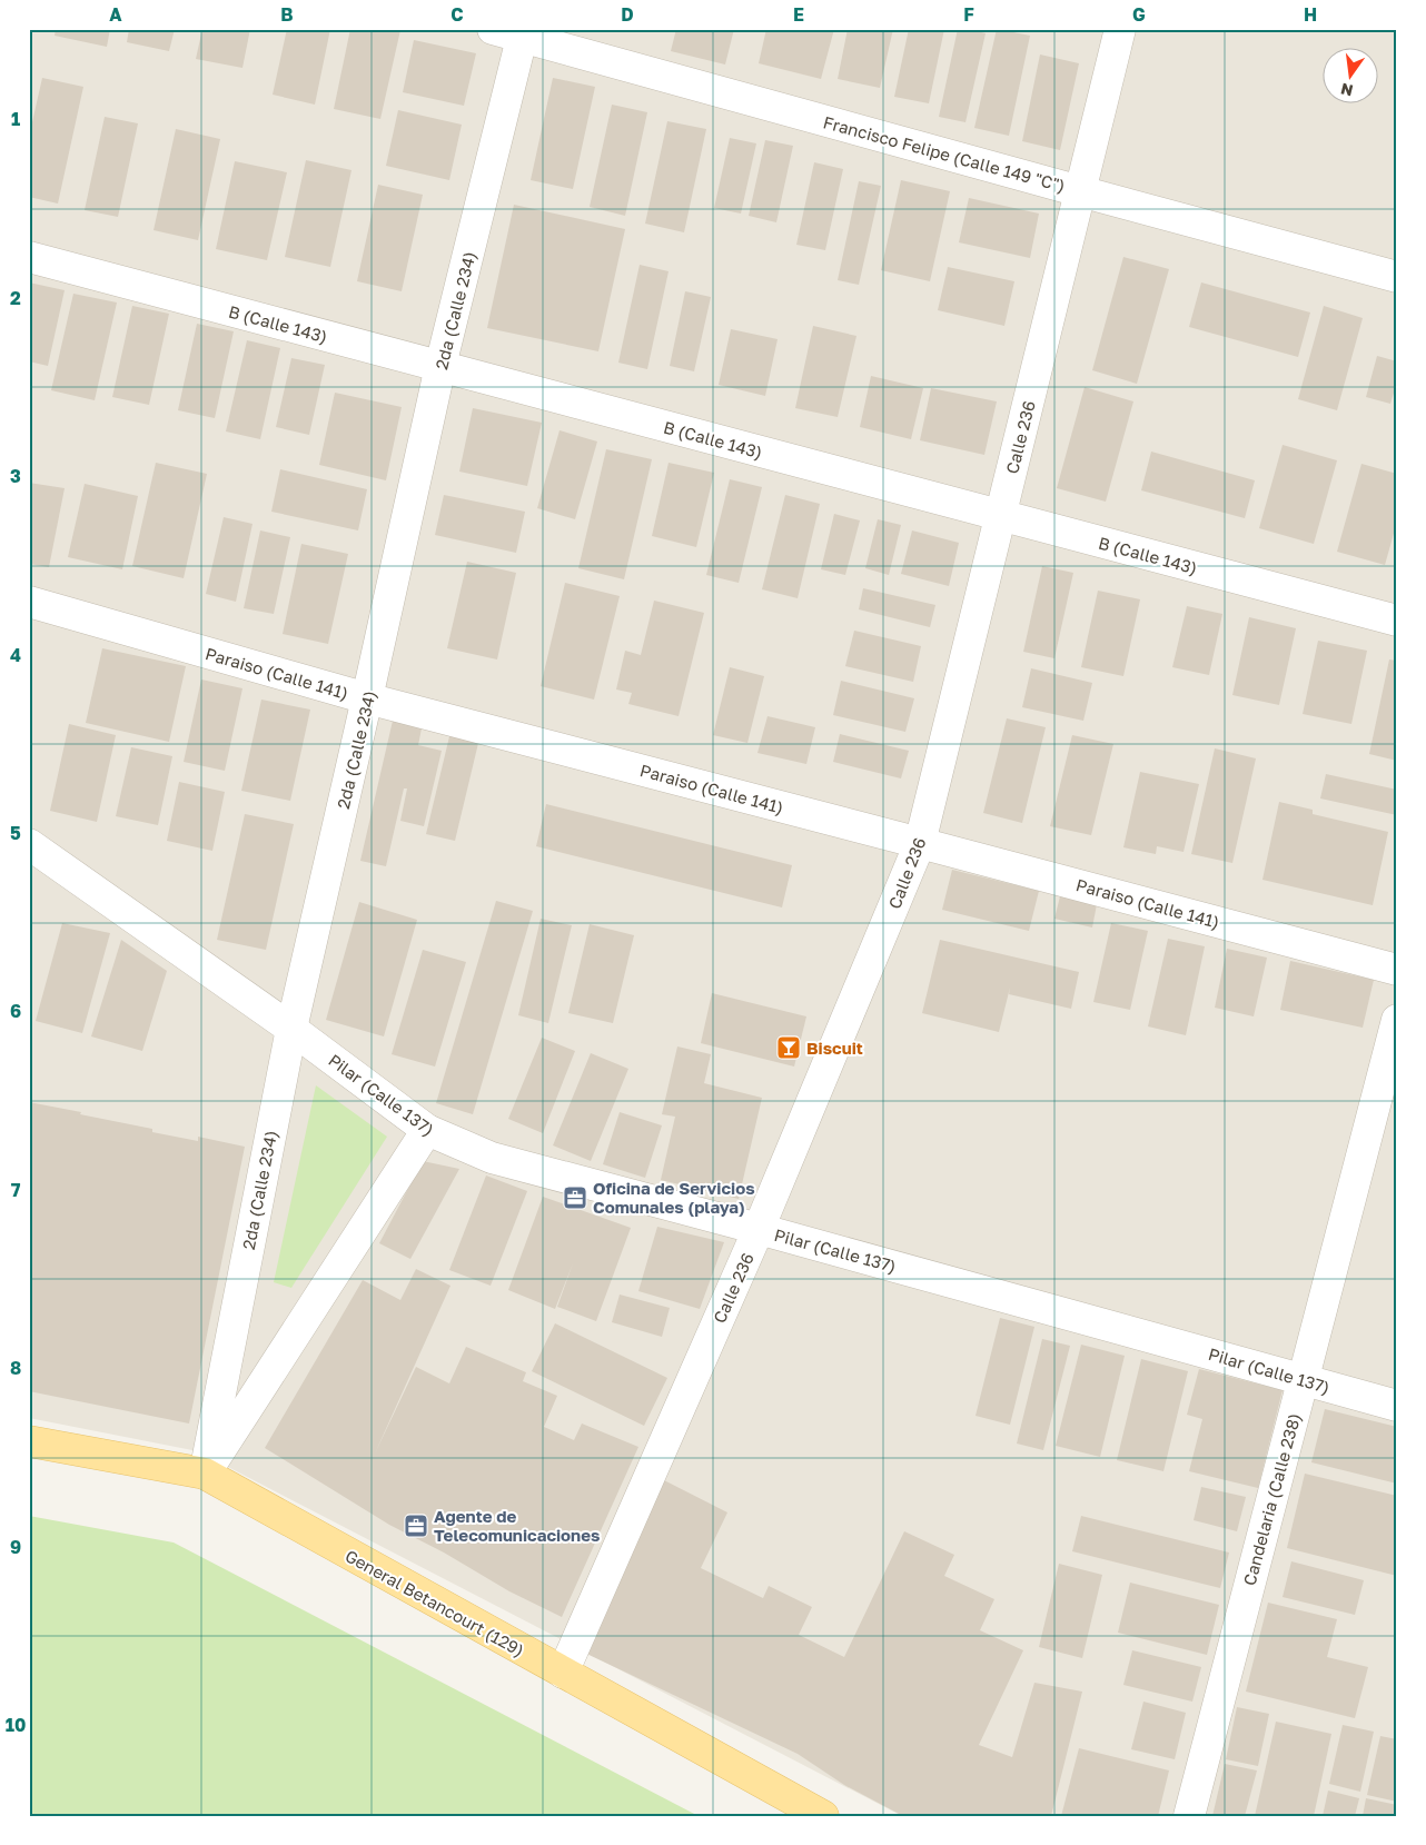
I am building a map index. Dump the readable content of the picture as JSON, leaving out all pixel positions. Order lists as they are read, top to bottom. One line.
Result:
{"streets":{"main road":["General Betancourt (129)"],"street":["Francisco Felipe (Calle 149 \"C\")","2da (Calle 234)","B (Calle 143)","Calle 236","Paraiso (Calle 141)","Pilar (Calle 137)","Candelaria (Calle 238)"]},"crossings":[["Francisco Felipe (Calle 149 \"C\")","2da (Calle 234)"],["Francisco Felipe (Calle 149 \"C\")","Calle 236"],["2da (Calle 234)","B (Calle 143)"],["2da (Calle 234)","Paraiso (Calle 141)"],["2da (Calle 234)","Pilar (Calle 137)"],["2da (Calle 234)","General Betancourt (129)"],["B (Calle 143)","Calle 236"],["Calle 236","Paraiso (Calle 141)"],["Calle 236","Pilar (Calle 137)"],["Calle 236","General Betancourt (129)"],["Pilar (Calle 137)","Candelaria (Calle 238)"]],"places":{"bar":["Biscuit"],"office":["Oficina de Servicios Comunales (playa)","Agente de Telecomunicaciones"]},"north":"bottom","grid":{"columns":["A","B","C","D","E","F","G","H"],"rows":["1","2","3","4","5","6","7","8","9","10"]}}
